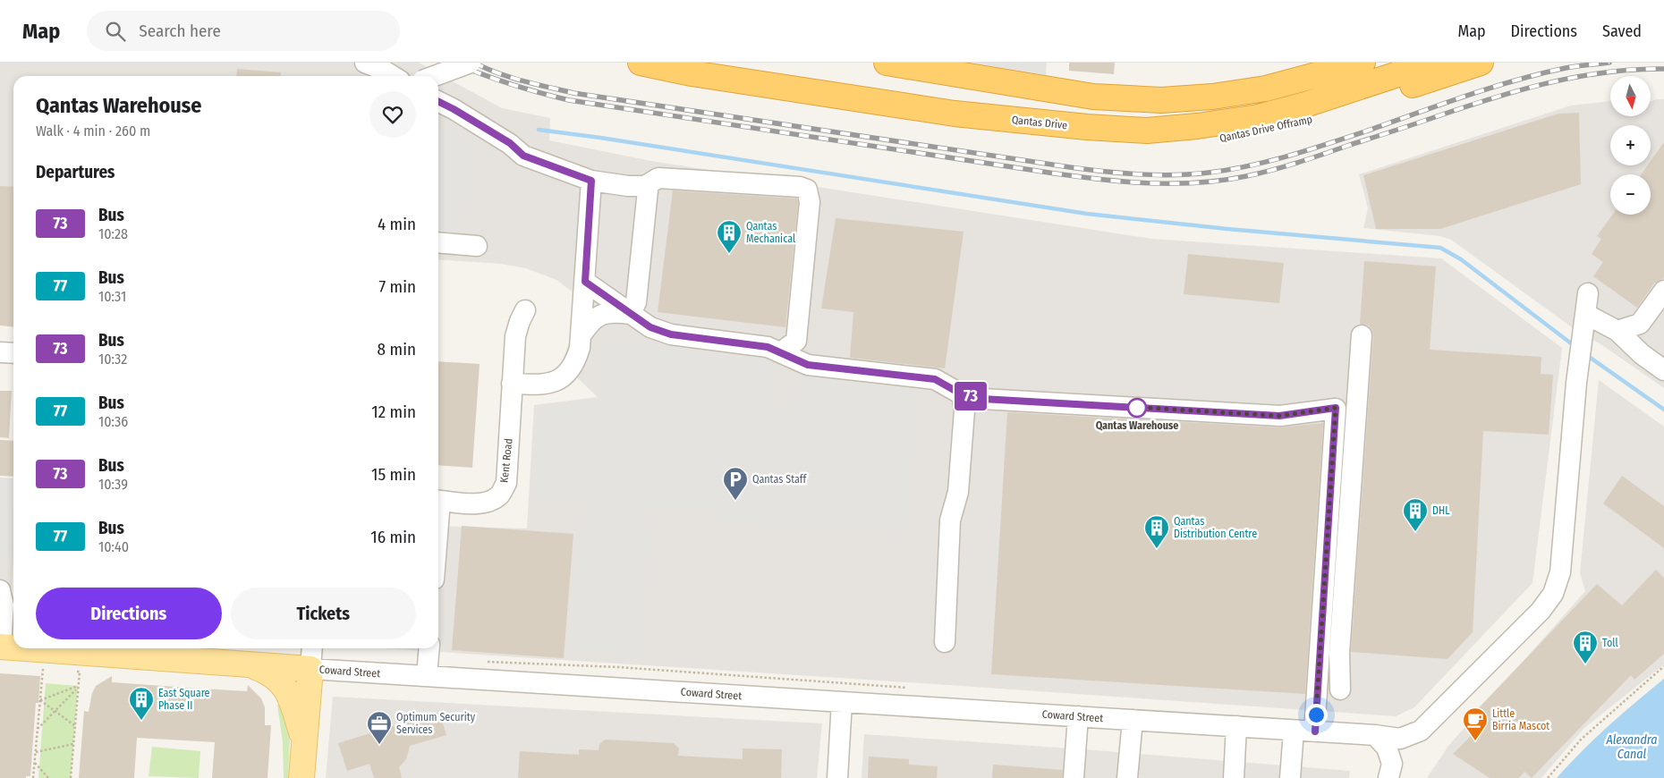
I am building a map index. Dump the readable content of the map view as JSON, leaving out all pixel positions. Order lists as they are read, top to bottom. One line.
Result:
{"streets":{"highway":["Qantas Drive","Qantas Drive Offramp"],"main road":["Coward Street"],"street":["Kent Road"]},"crossings":[["Qantas Drive","Qantas Drive Offramp"]],"water":["Alexandra Canal"],"places":{"building":["Qantas Mechanical","DHL","Qantas Distribution Centre","Toll","East Square Phase II"],"other":["Qantas Warehouse"],"parking":["Qantas Staff"],"cafe":["Little Birria Mascot"],"office":["Optimum Security Services"]},"lines":["bus line 73"],"north":"bottom","page":{"header":"Map","search":"Search here","nav":["Map","Directions","Saved"],"on_map":"73","map_buttons":["+","−"],"heading":[["Qantas Warehouse","Walk · 4 min · 260 m"],"Departures"],"list":[{"mark":"73","name":"Bus","note":"10:28","value":"4 min"},{"mark":"77","name":"Bus","note":"10:31","value":"7 min"},{"mark":"73","name":"Bus","note":"10:32","value":"8 min"},{"mark":"77","name":"Bus","note":"10:36","value":"12 min"},{"mark":"73","name":"Bus","note":"10:39","value":"15 min"},{"mark":"77","name":"Bus","note":"10:40","value":"16 min"}],"buttons":["Directions","Tickets"]}}
